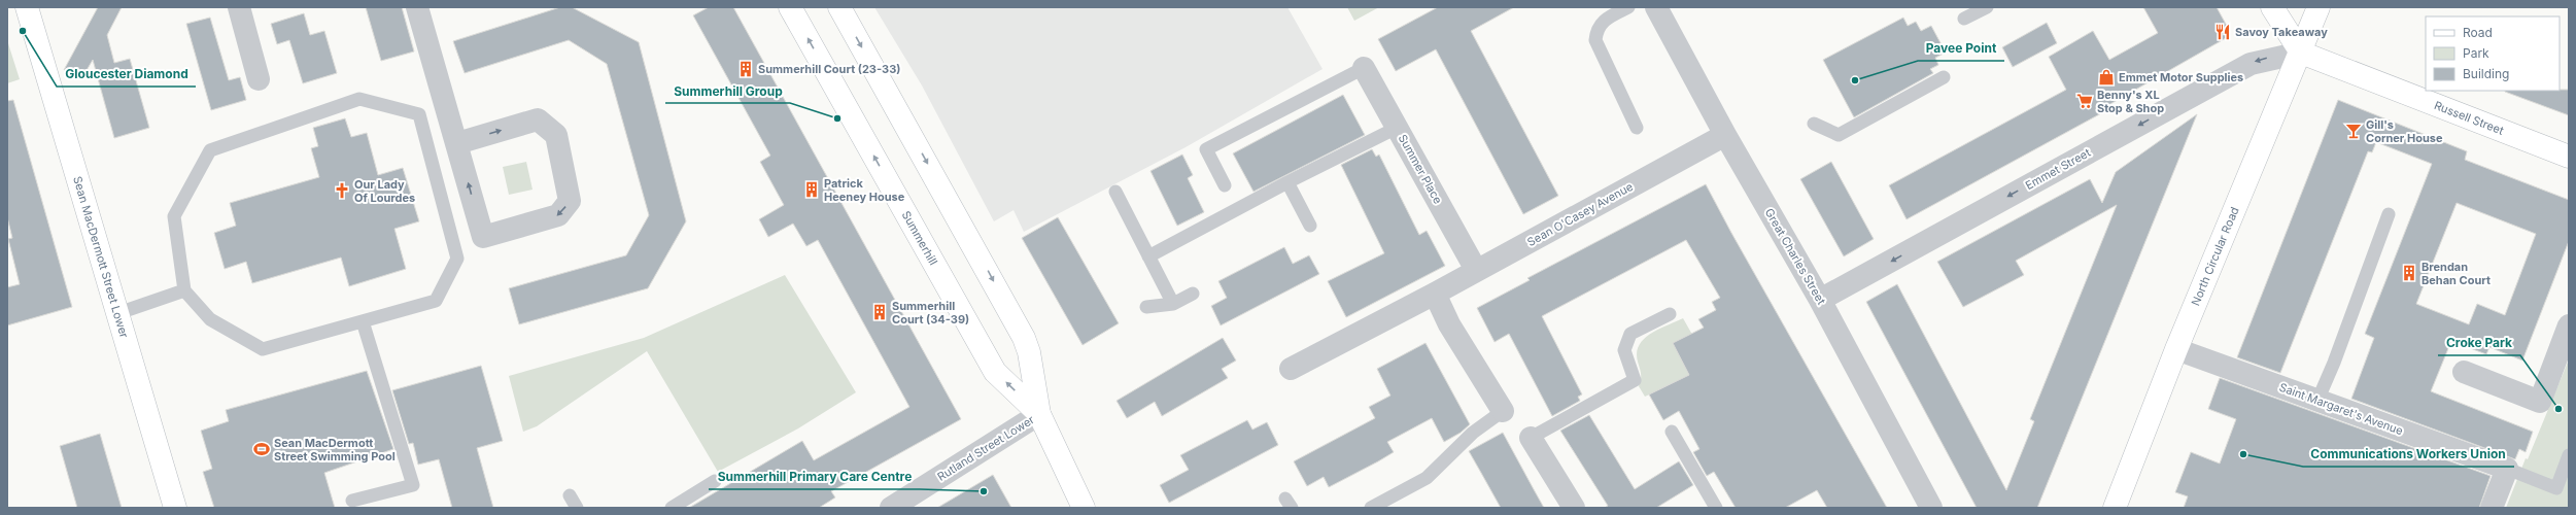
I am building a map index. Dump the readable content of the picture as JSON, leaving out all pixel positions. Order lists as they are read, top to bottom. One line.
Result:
{"streets":{"main road":["Russell Street","Summerhill","North Circular Road","Sean MacDermott Street Lower"],"street":["Summer Place","Emmet Street","Sean O'Casey Avenue","Great Charles Street","Saint Margaret's Avenue","Rutland Street Lower"]},"crossings":[["Russell Street","Emmet Street"],["Russell Street","North Circular Road"],["Summer Place","Sean O'Casey Avenue"],["Emmet Street","Great Charles Street"],["Emmet Street","North Circular Road"],["Sean O'Casey Avenue","Great Charles Street"],["Summerhill","Rutland Street Lower"],["North Circular Road","Saint Margaret's Avenue"]],"one_way":["Emmet Street"],"places":{"other":["Gloucester Diamond","Pavee Point","Summerhill Group","Croke Park","Communications Workers Union","Summerhill Primary Care Centre"],"restaurant":["Savoy Takeaway"],"building":["Summerhill Court (23-33)","Patrick Heeney House","Brendan Behan Court","Summerhill Court (34-39)"],"shop":["Emmet Motor Supplies"],"supermarket":["Benny's XL Stop & Shop"],"bar":["Gill's Corner House"],"church":["Our Lady Of Lourdes"],"sports":["Sean MacDermott Street Swimming Pool"]},"legend":["Road","Park","Building"]}
